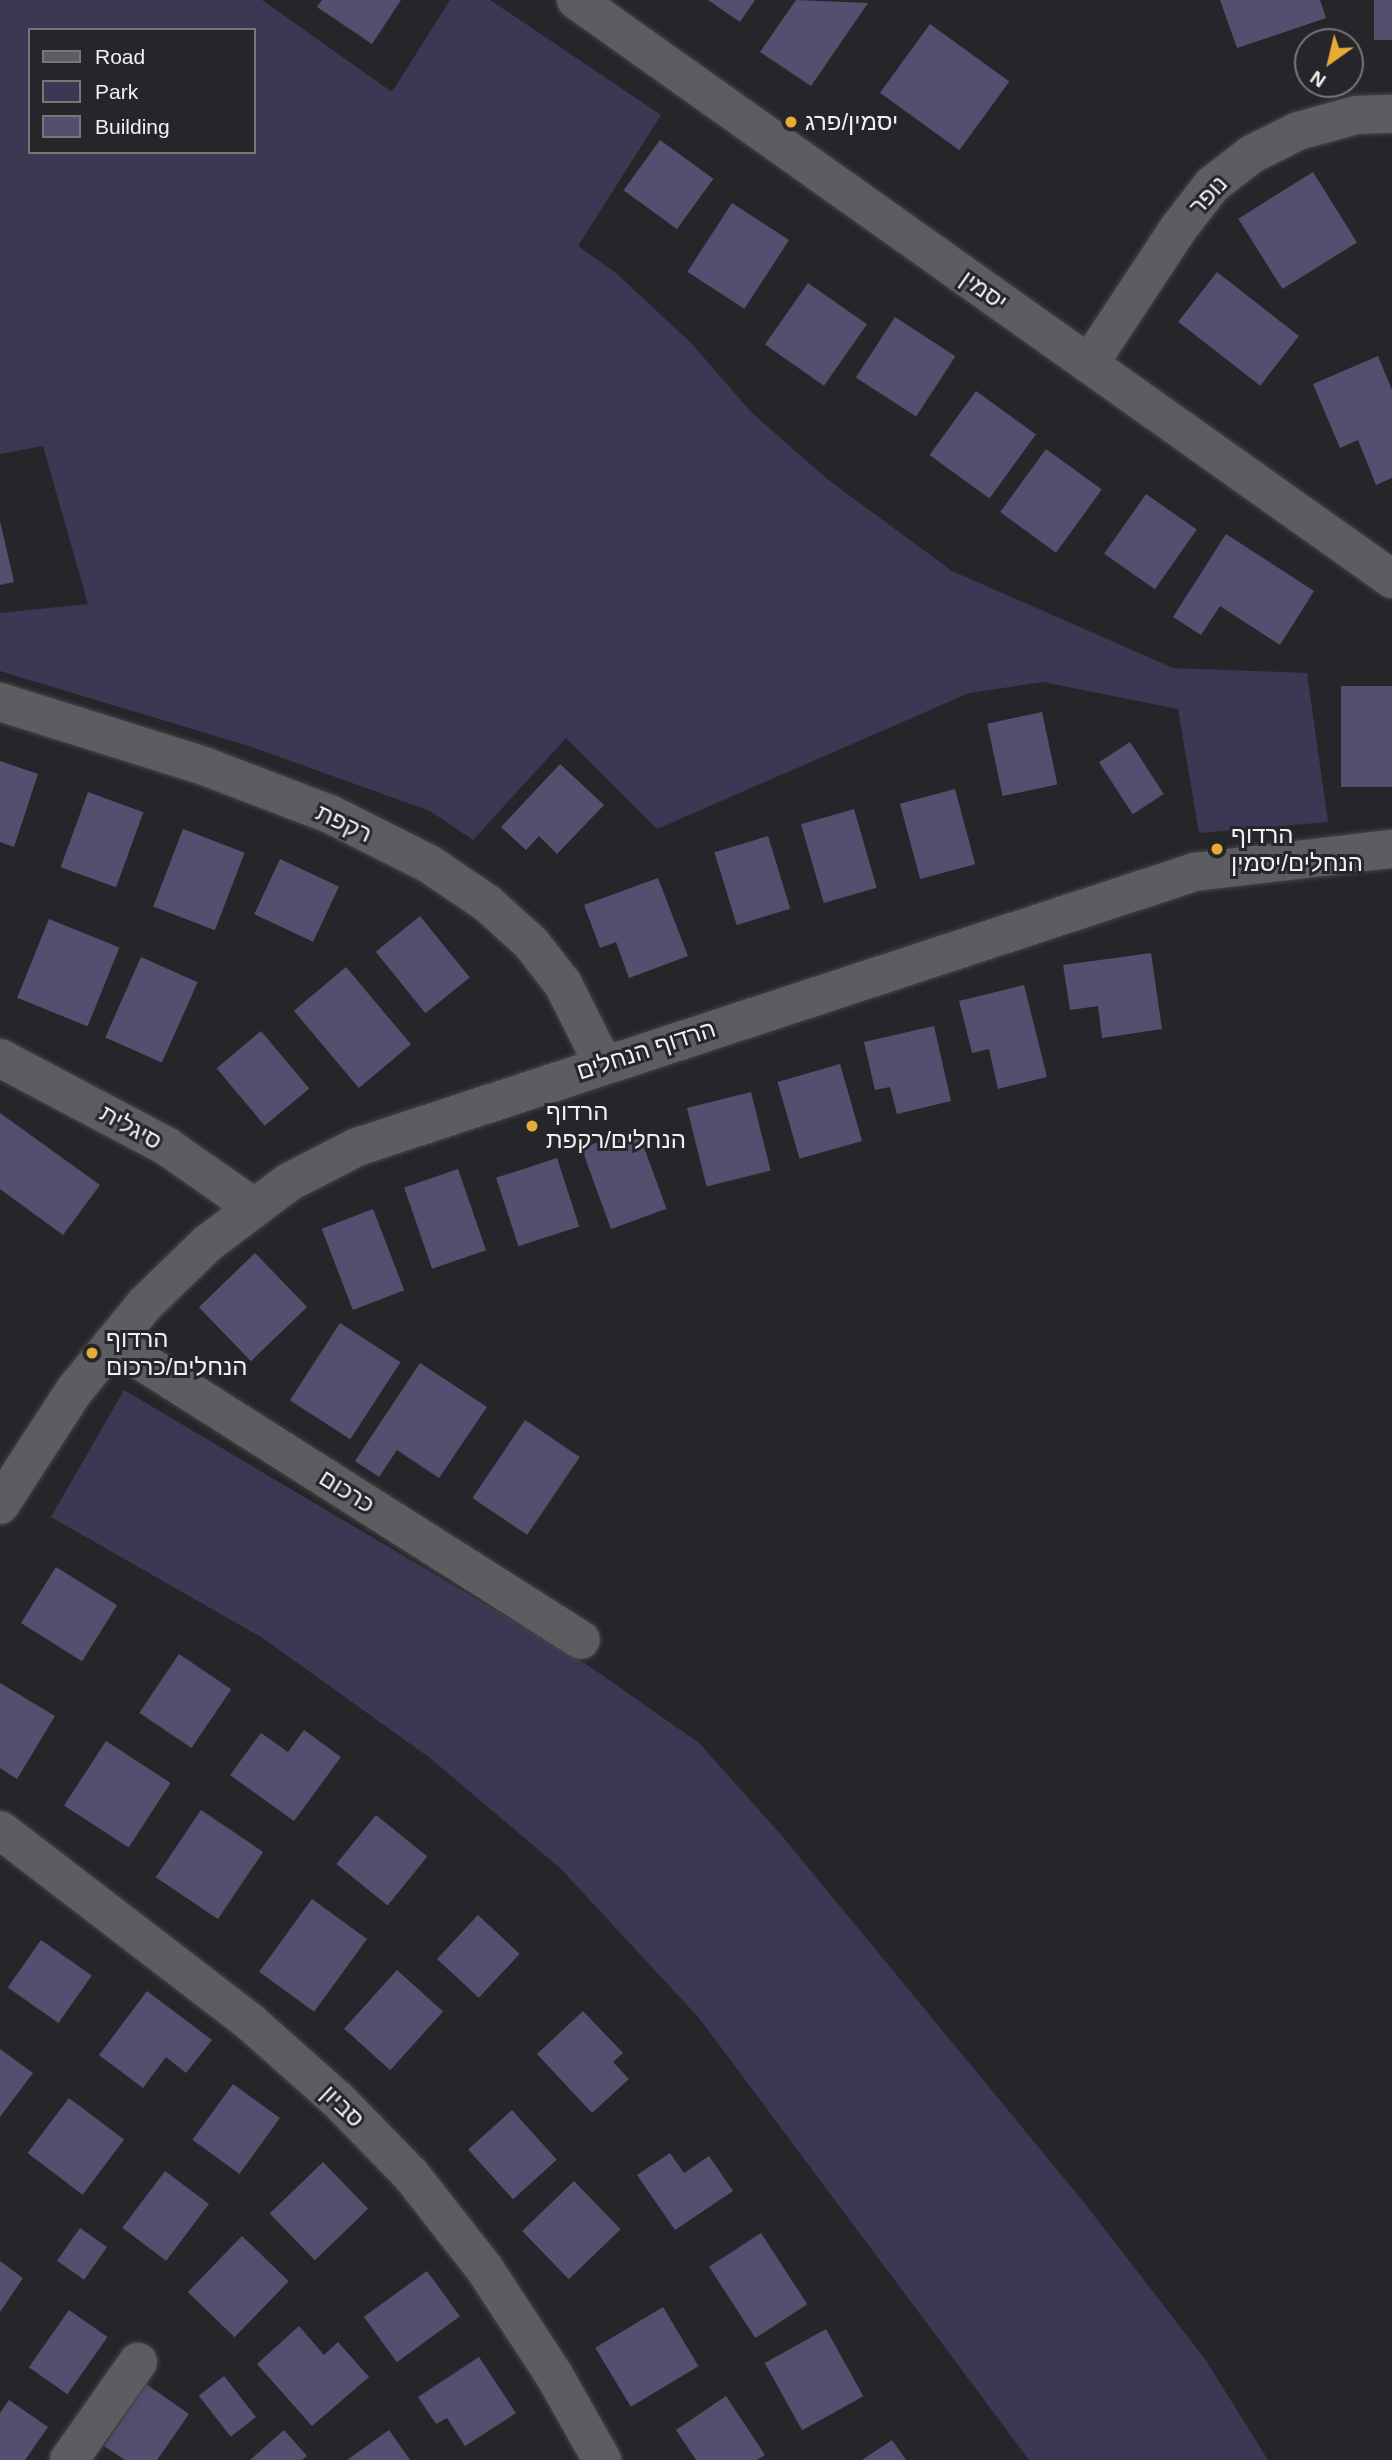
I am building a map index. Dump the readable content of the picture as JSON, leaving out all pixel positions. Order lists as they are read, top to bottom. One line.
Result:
{"streets":{"street":["נופר","יסמין","רקפת","הרדוף הנחלים","סיגלית","כרכום","סביון"]},"crossings":[["נופר","יסמין"],["רקפת","הרדוף הנחלים"],["הרדוף הנחלים","סיגלית"],["הרדוף הנחלים","כרכום"]],"places":["יסמין/פרג","הרדוף הנחלים/יסמין","הרדוף הנחלים/רקפת","הרדוף הנחלים/כרכום"],"legend":["Road","Park","Building"],"north":"bottom left"}
